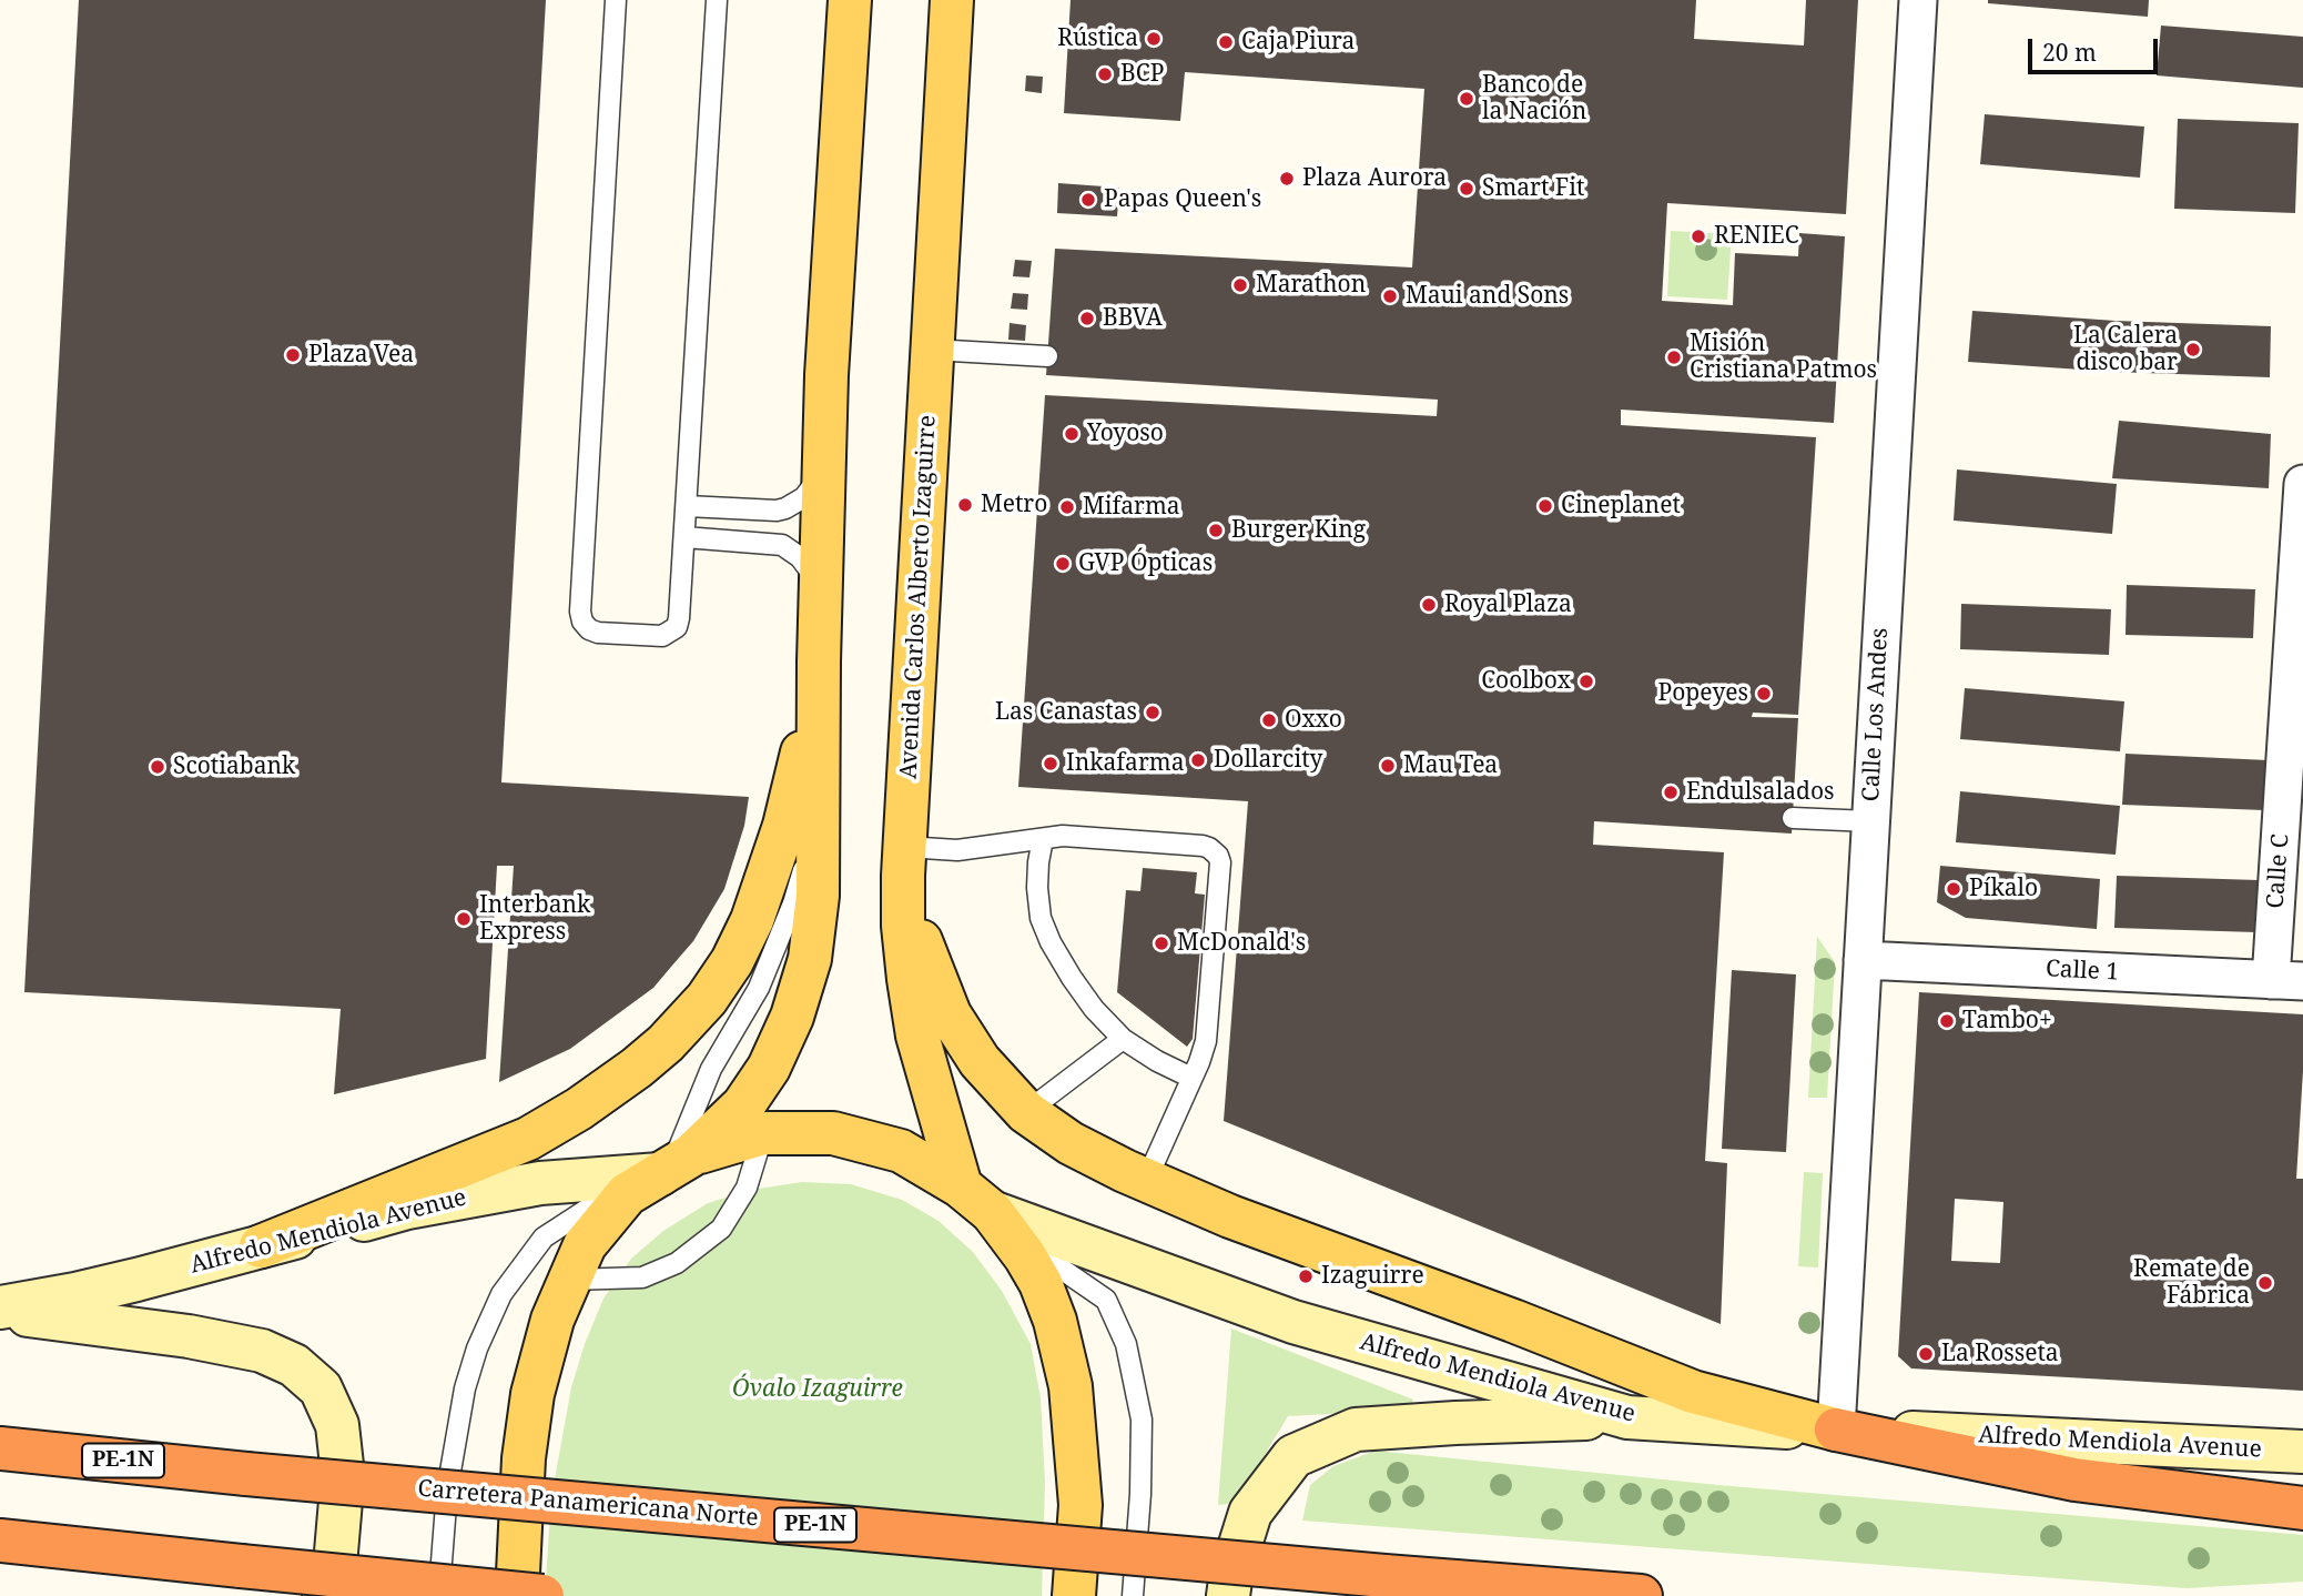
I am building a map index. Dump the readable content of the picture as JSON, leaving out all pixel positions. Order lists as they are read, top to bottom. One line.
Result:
{"streets":{"highway":["PE-1N","Carretera Panamericana Norte"],"main road":["Avenida Carlos Alberto Izaguirre","Alfredo Mendiola Avenue"],"street":["Calle Los Andes","Calle C","Calle 1"]},"crossings":[["Avenida Carlos Alberto Izaguirre","Alfredo Mendiola Avenue"],["Calle Los Andes","Calle 1"],["Calle Los Andes","Alfredo Mendiola Avenue"],["Calle C","Calle 1"]],"parks":["Óvalo Izaguirre"],"places":["Rústica","Caja Piura","BCP","Banco de la Nación","Plaza Aurora","Smart Fit","Papas Queen's","RENIEC","Marathon","Maui and Sons","BBVA","La Calera disco bar","Plaza Vea","Misión Cristiana Patmos","Yoyoso","Metro","Cineplanet","Mifarma","Burger King","GVP Ópticas","Royal Plaza","Coolbox","Popeyes","Las Canastas","Oxxo","Dollarcity","Inkafarma","Mau Tea","Scotiabank","Endulsalados","Píkalo","Interbank Express","McDonald's","Tambo+","Izaguirre","Remate de Fábrica","La Rosseta"],"scale_bar":"20 m"}
